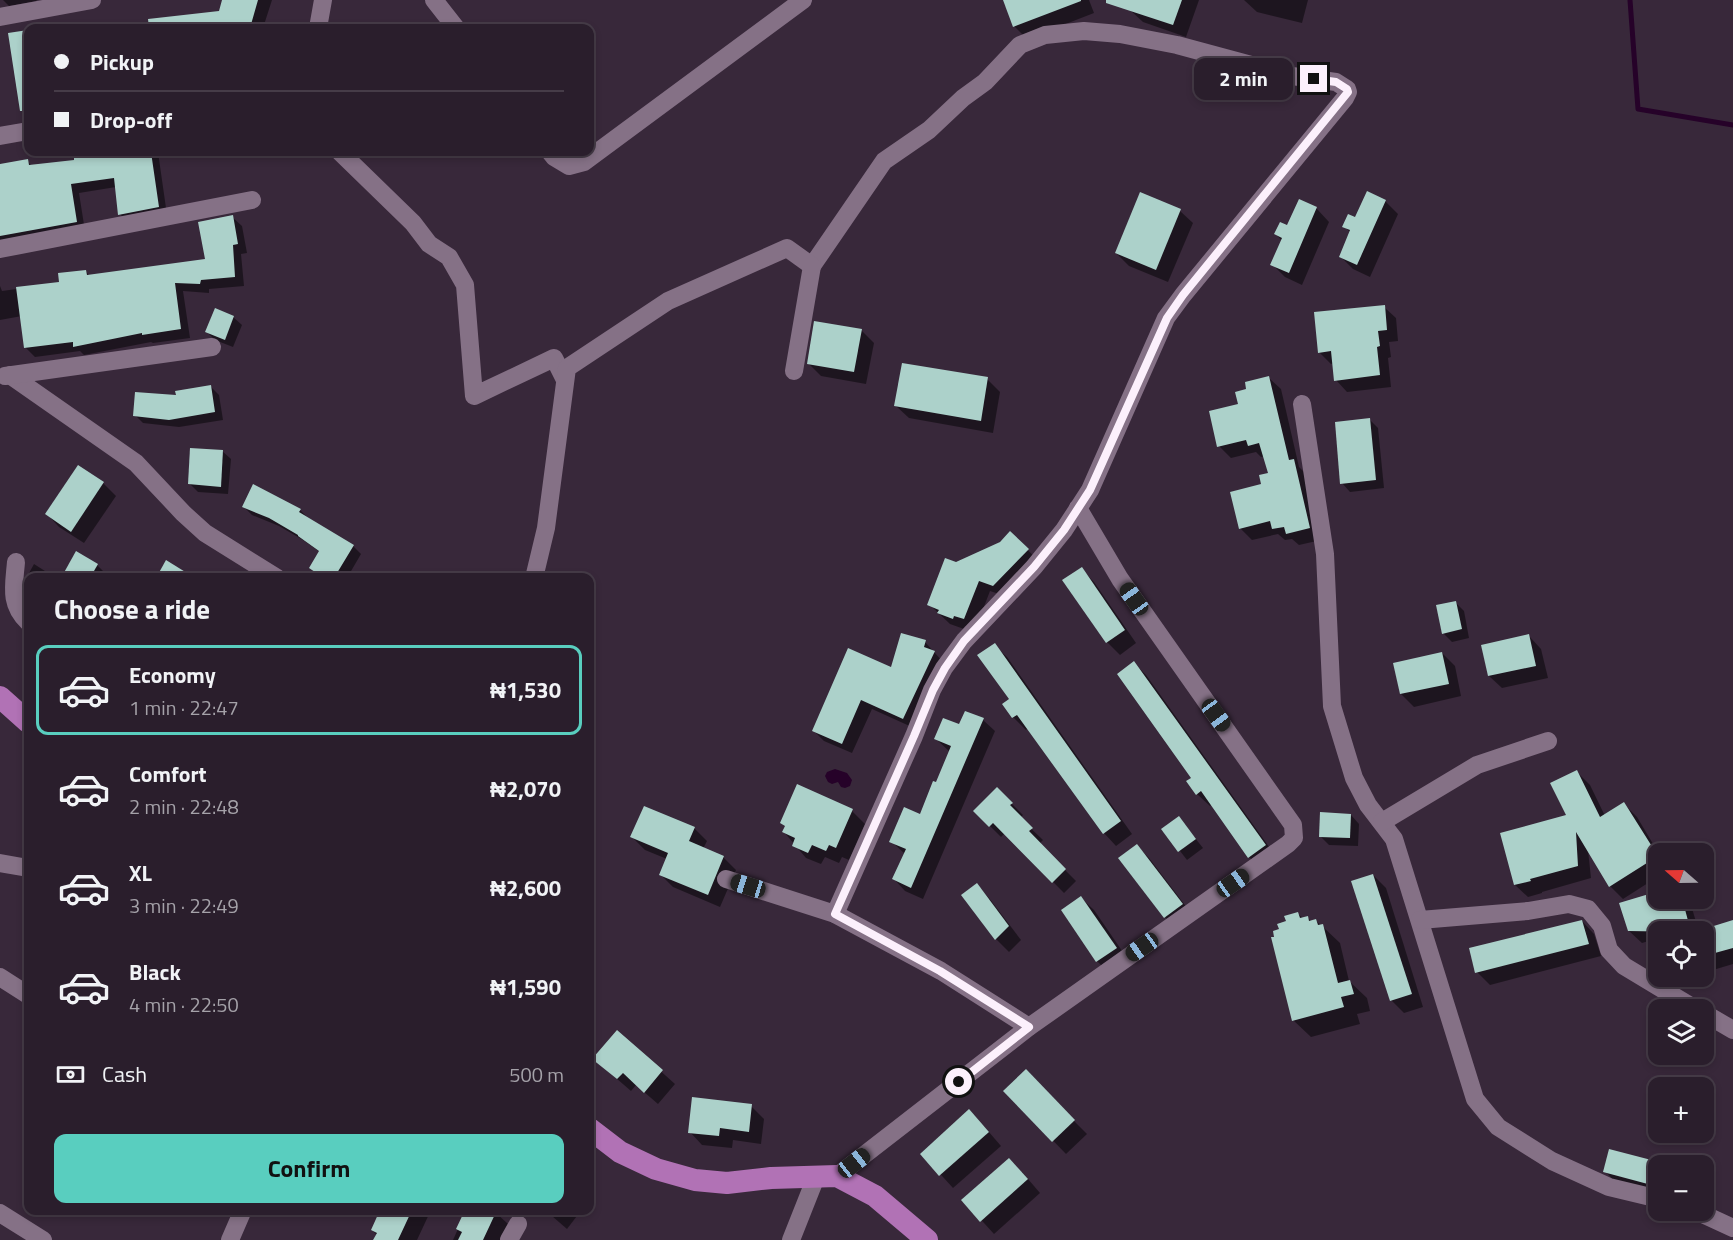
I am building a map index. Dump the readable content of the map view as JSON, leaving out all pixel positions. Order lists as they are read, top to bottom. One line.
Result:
{"north":"left","page":{"banner":["Pickup","Drop-off"],"bubble":"2 min","heading":"Choose a ride","list":[{"name":"Economy","note":"1 min · 22:47","value":"₦1,530"},{"name":"Comfort","note":"2 min · 22:48","value":"₦2,070"},{"name":"XL","note":"3 min · 22:49","value":"₦2,600"},{"name":"Black","note":"4 min · 22:50","value":"₦1,590"}],"map_buttons":["+","−"],"pay":["Cash","500 m"],"buttons":"Confirm"}}
